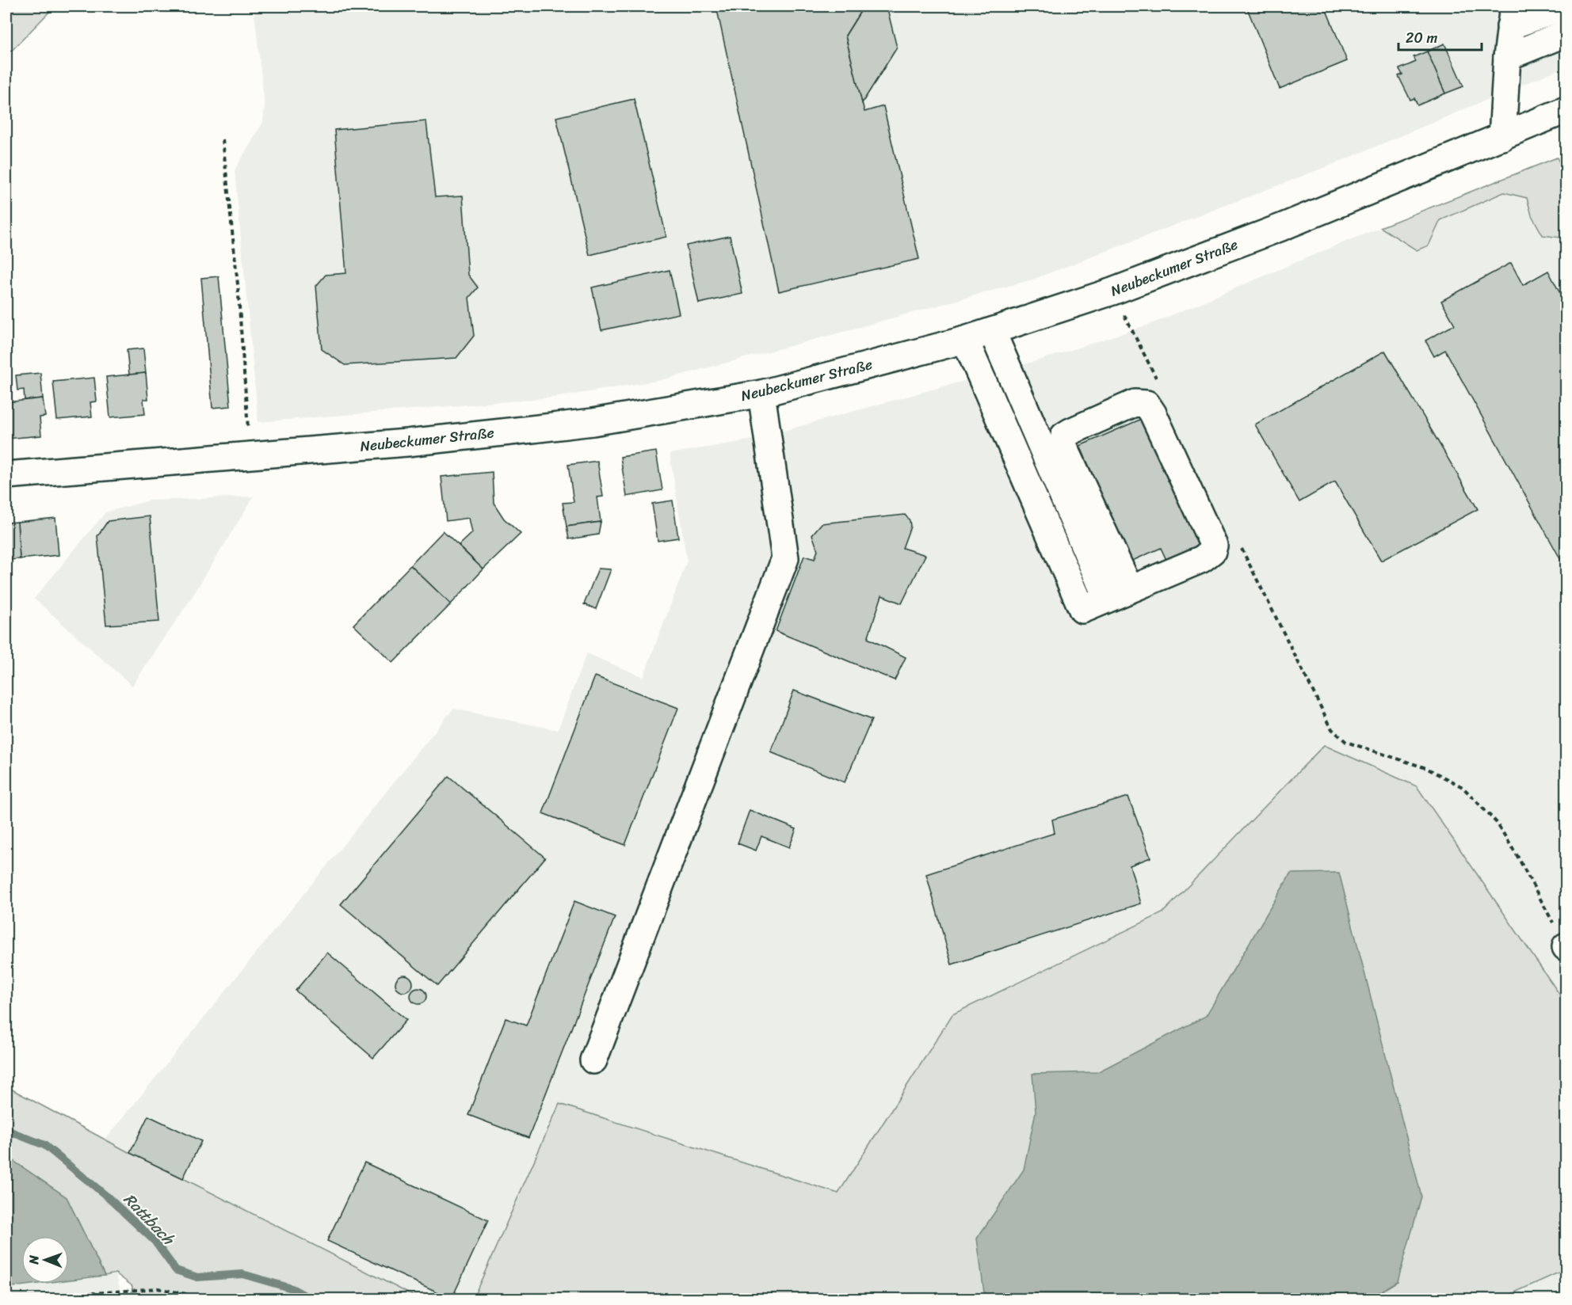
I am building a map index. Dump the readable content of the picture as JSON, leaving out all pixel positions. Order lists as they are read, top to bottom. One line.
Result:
{"streets":{"main road":["Neubeckumer Straße"]},"water":["Rattbach"],"scale_bar":"20 m","north":"left"}
